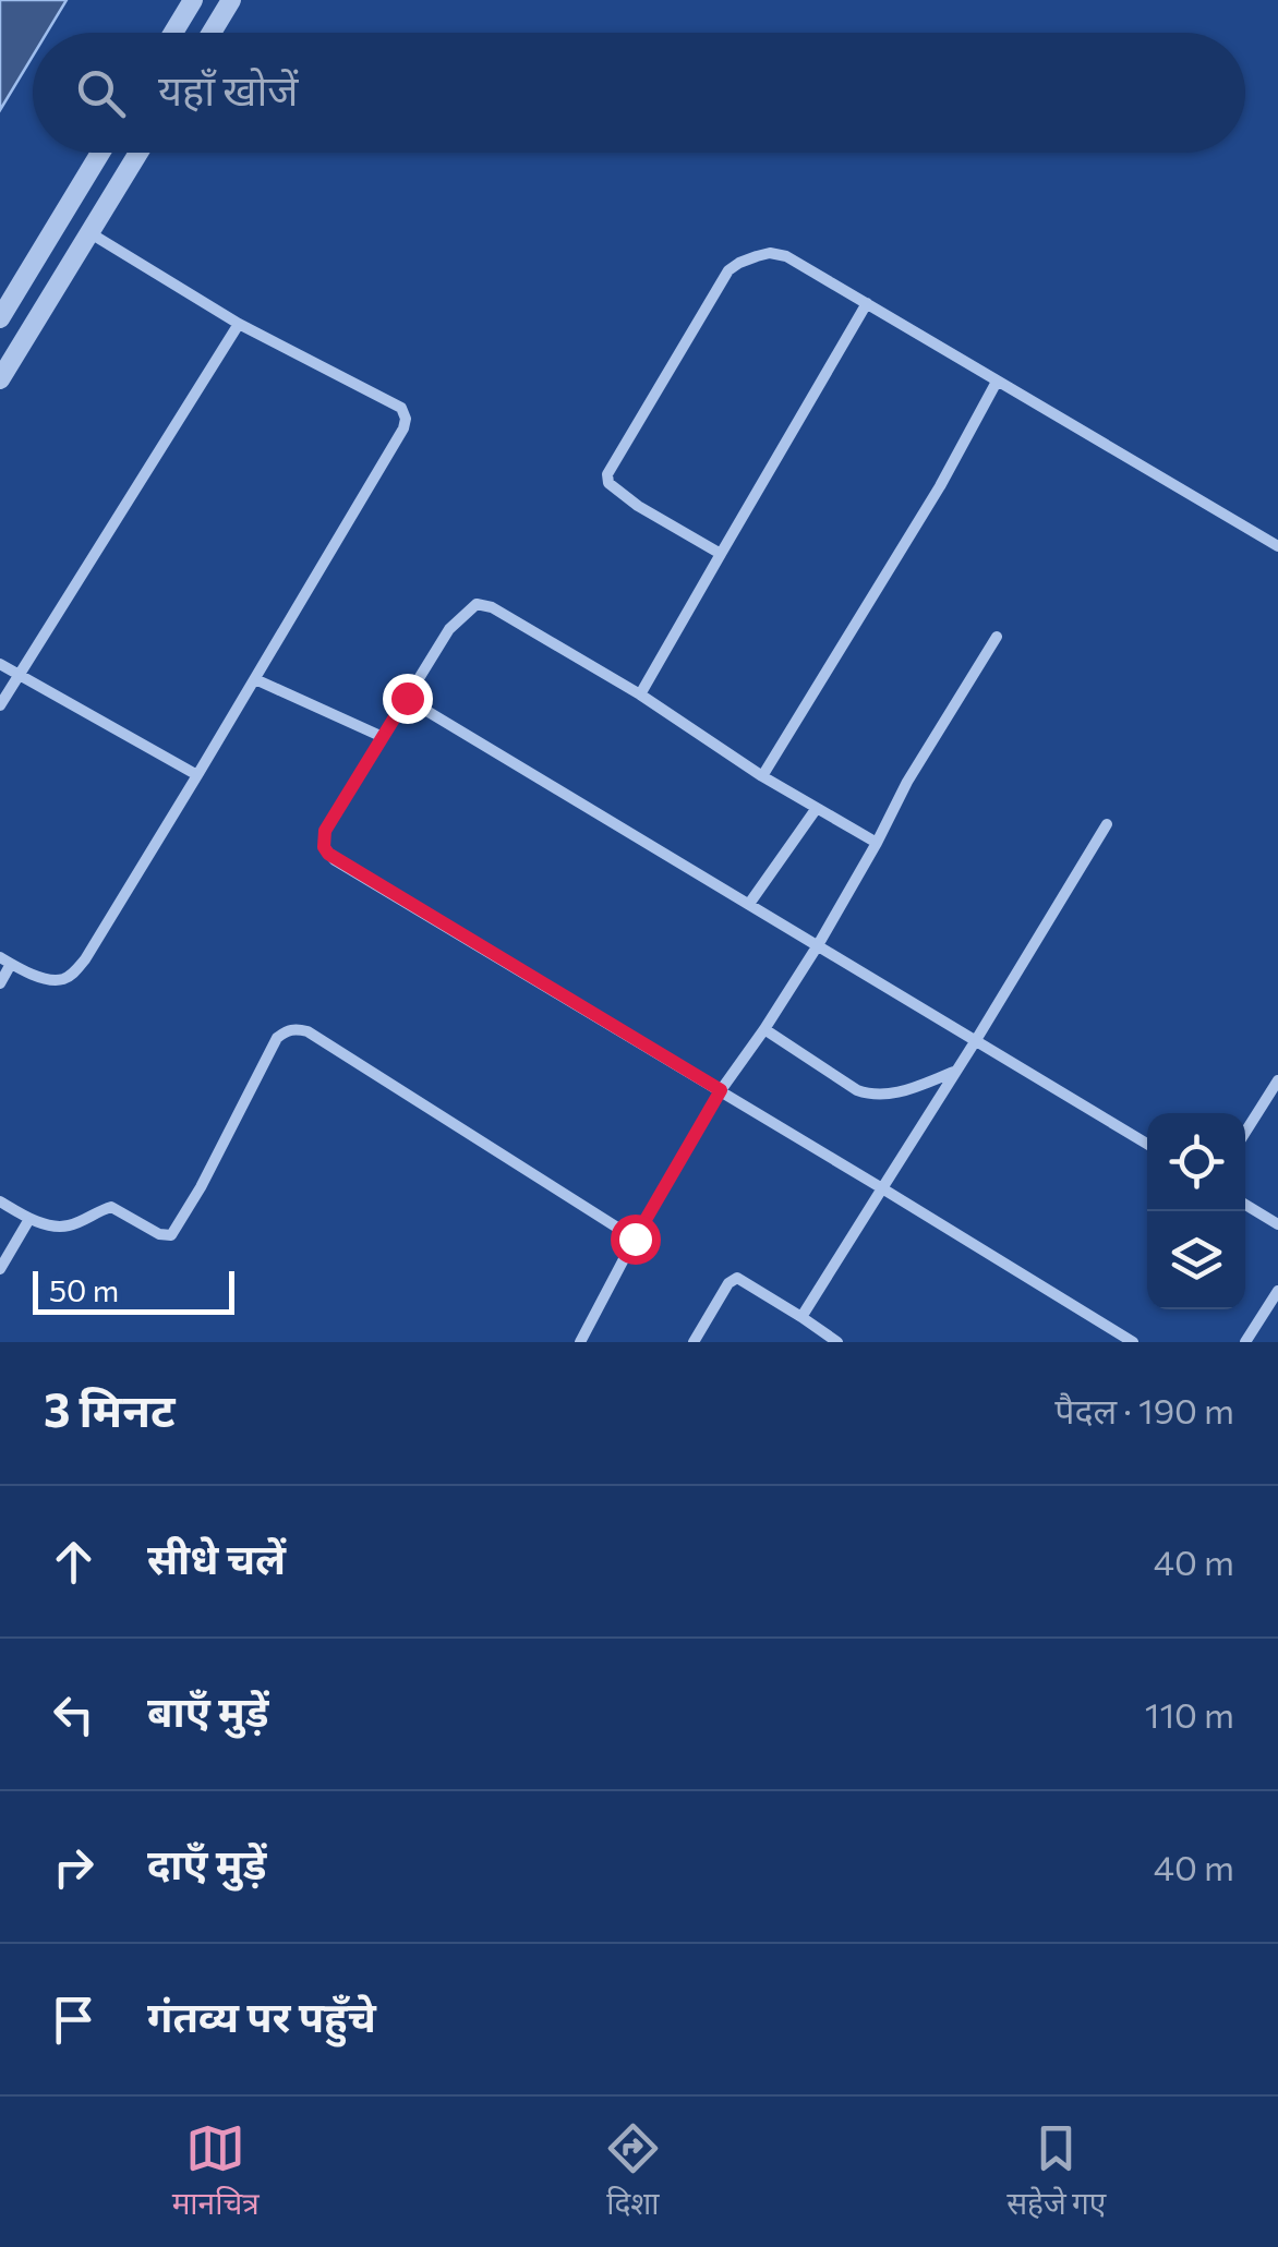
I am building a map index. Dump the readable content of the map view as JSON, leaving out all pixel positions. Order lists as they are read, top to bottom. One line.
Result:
{"scale_bar":"50 m","page":{"search":"यहाँ खोजें","scale":"50 m","heading":["3 मिनट","पैदल · 190 m"],"list":[["सीधे चलें","40 m"],["बाएँ मुड़ें","110 m"],["दाएँ मुड़ें","40 m"],"गंतव्य पर पहुँचे"],"nav":["मानचित्र","दिशा","सहेजे गए"]}}
